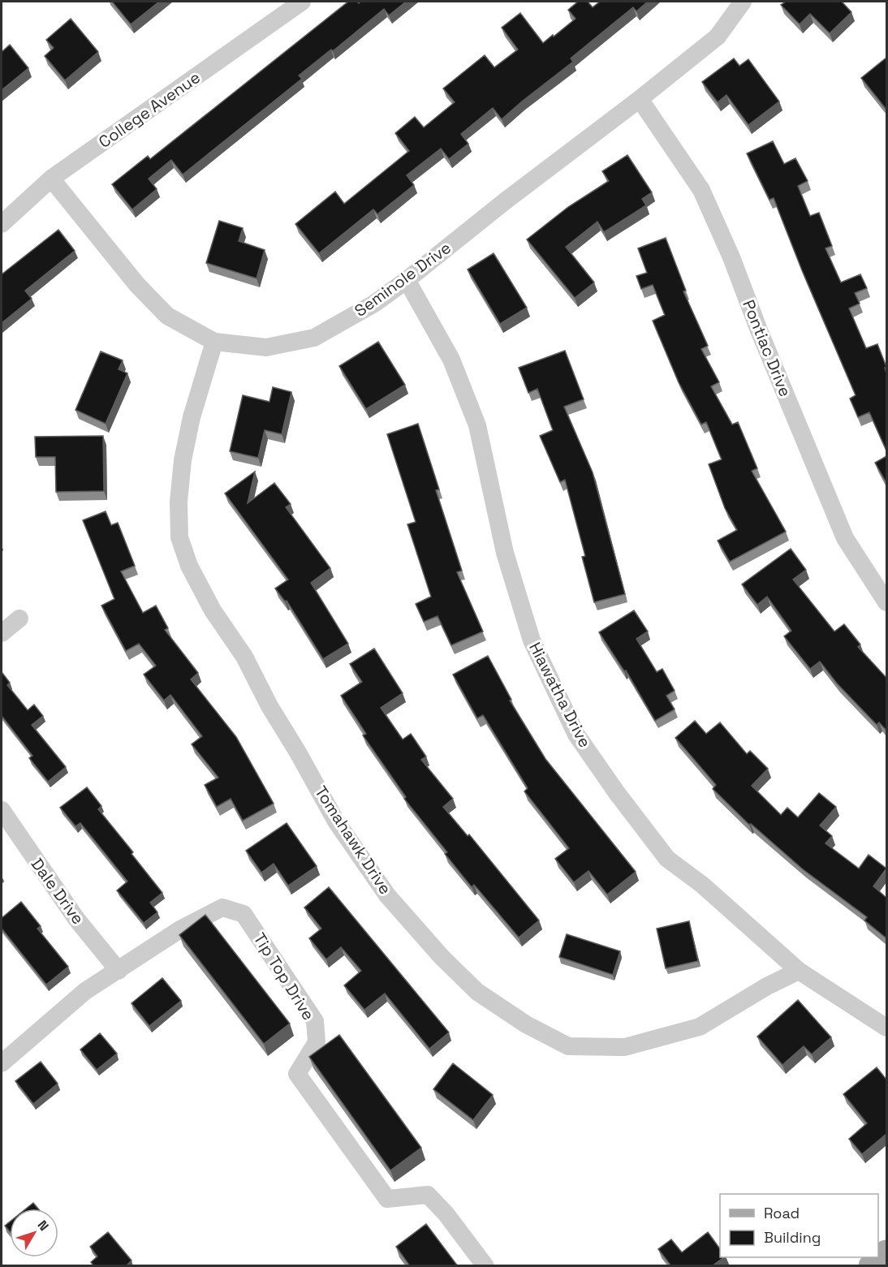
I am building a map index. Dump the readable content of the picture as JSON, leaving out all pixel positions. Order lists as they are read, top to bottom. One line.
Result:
{"streets":{"street":["College Avenue","Seminole Drive","Pontiac Drive","Hiawatha Drive","Tomahawk Drive","Dale Drive","Tip Top Drive"]},"crossings":[["College Avenue","Seminole Drive"],["Seminole Drive","Pontiac Drive"],["Seminole Drive","Hiawatha Drive"],["Seminole Drive","Tomahawk Drive"],["Hiawatha Drive","Tomahawk Drive"],["Dale Drive","Tip Top Drive"]],"legend":["Road","Building"],"north":"top right"}
